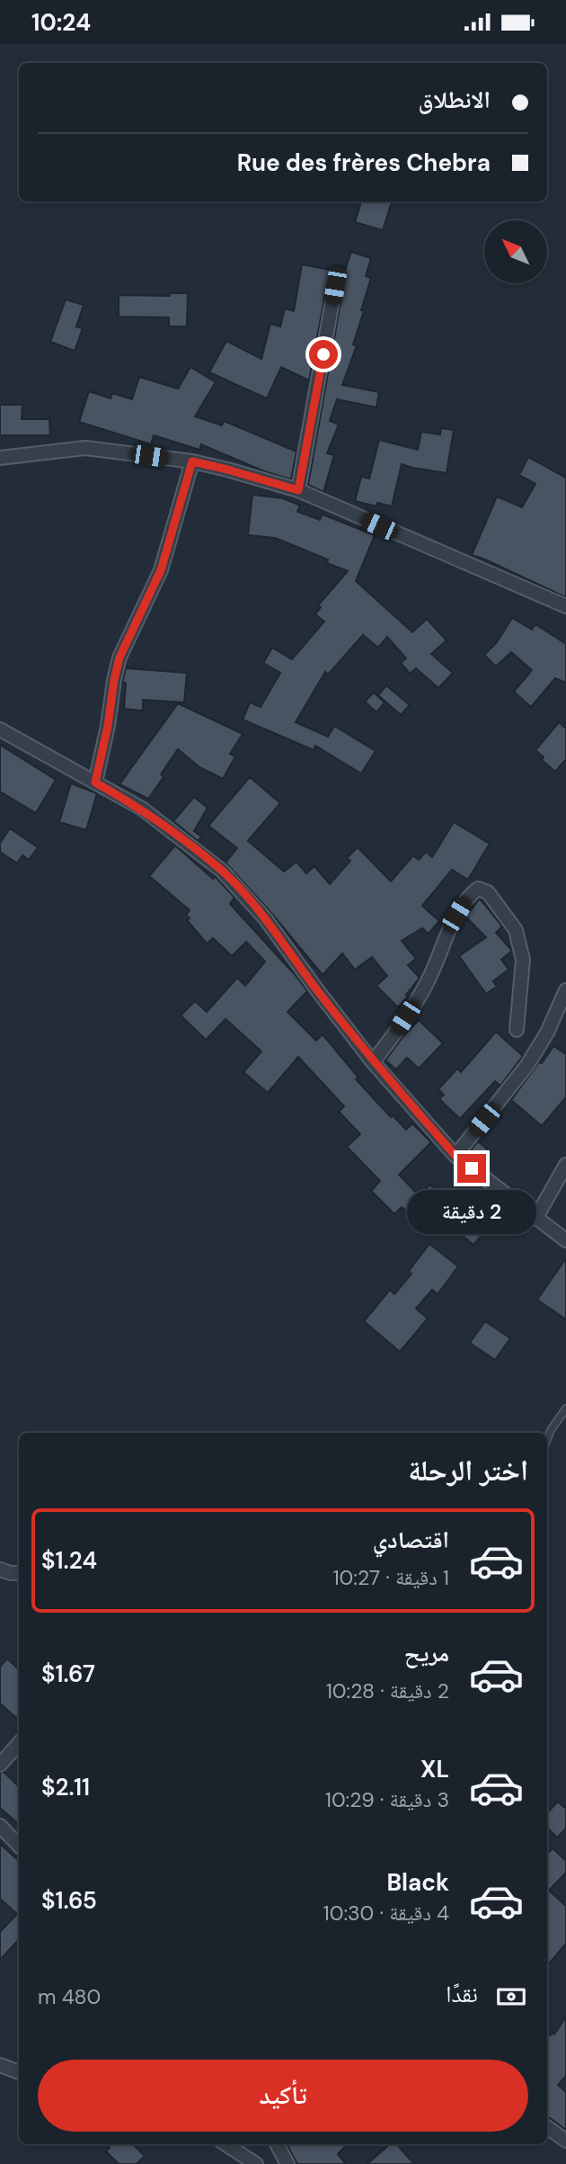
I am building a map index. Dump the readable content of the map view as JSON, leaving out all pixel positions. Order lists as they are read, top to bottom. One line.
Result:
{"north":"top left","page":{"status":"10:24","banner":["الانطلاق","Rue des frères Chebra"],"bubble":"2 دقيقة","heading":"اختر الرحلة","list":[{"name":"اقتصادي","note":"1 دقيقة · 10:27","value":"$1.24"},{"name":"مريح","note":"2 دقيقة · 10:28","value":"$1.67"},{"name":"XL","note":"3 دقيقة · 10:29","value":"$2.11"},{"name":"Black","note":"4 دقيقة · 10:30","value":"$1.65"}],"pay":["نقدًا","480 m"],"buttons":"تأكيد"}}
